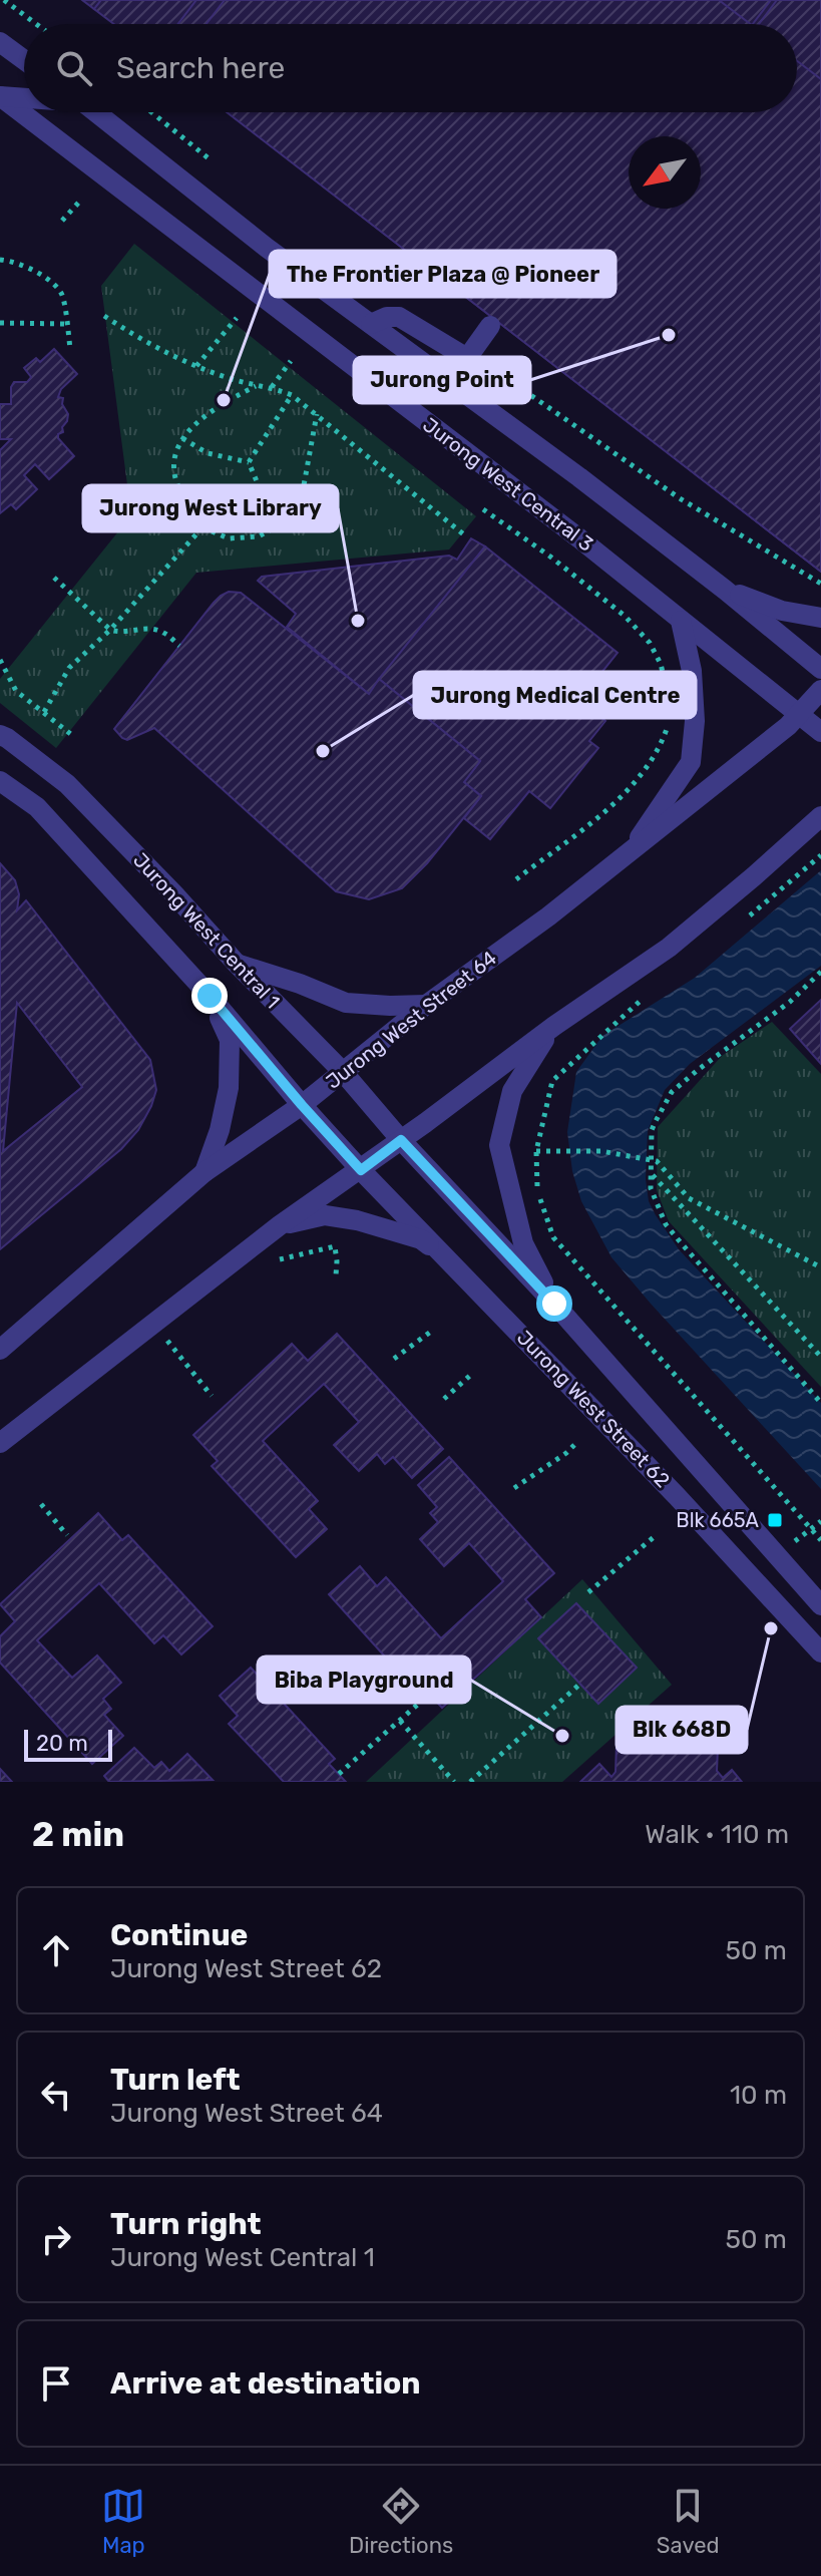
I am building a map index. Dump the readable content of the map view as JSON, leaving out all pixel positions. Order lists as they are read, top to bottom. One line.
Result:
{"streets":{"street":["Jurong West Central 3","Jurong West Central 1","Jurong West Street 64","Jurong West Street 62"]},"crossings":[["Jurong West Central 3","Jurong West Street 64"],["Jurong West Central 1","Jurong West Street 64"],["Jurong West Central 1","Jurong West Street 62"]],"places":{"other":["Jurong Point","The Frontier Plaza @ Pioneer","Jurong West Library","Jurong Medical Centre","Blk 668D","Biba Playground"],"transit":["Blk 665A"]},"scale_bar":"20 m","north":"bottom left","page":{"search":"Search here","scale":"20 m","heading":["2 min","Walk · 110 m"],"list":[["Continue","Jurong West Street 62","50 m"],["Turn left","Jurong West Street 64","10 m"],["Turn right","Jurong West Central 1","50 m"],"Arrive at destination"],"nav":["Map","Directions","Saved"]}}
